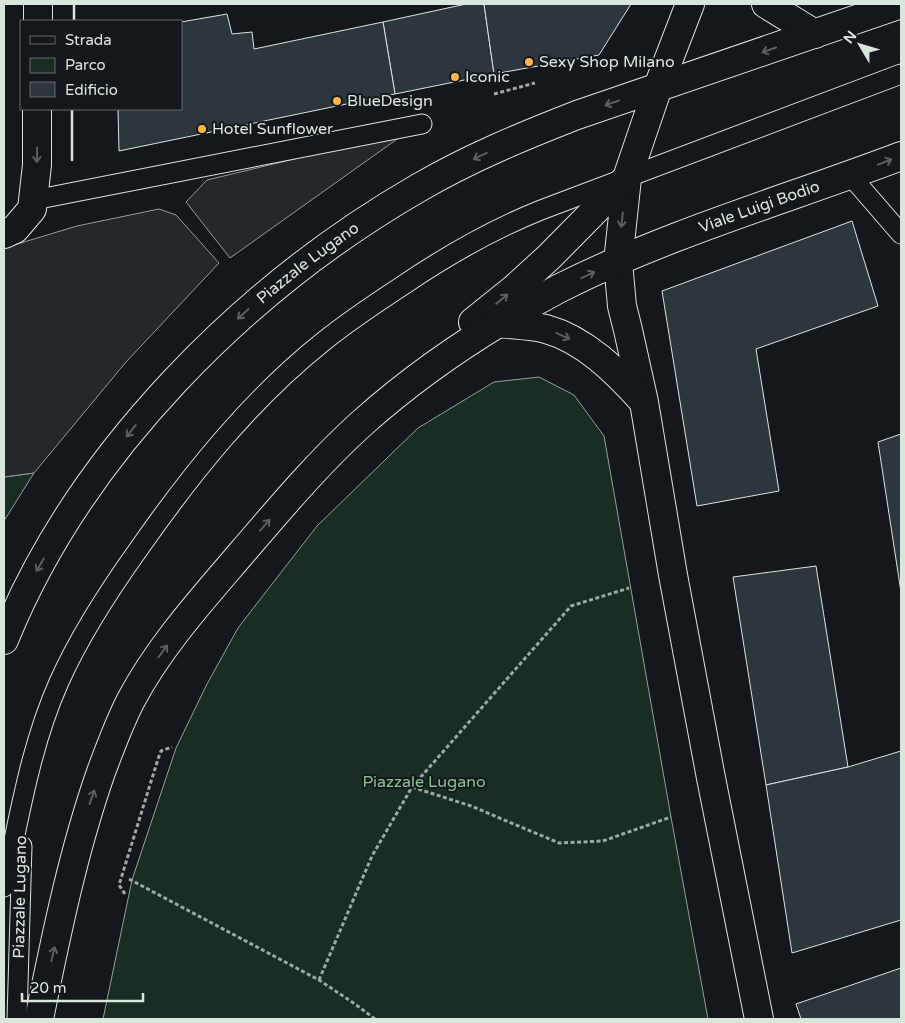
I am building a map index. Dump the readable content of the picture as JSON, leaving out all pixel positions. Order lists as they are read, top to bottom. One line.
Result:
{"streets":{"main road":["Viale Luigi Bodio","Piazzale Lugano"]},"crossings":[["Viale Luigi Bodio","Piazzale Lugano"]],"parks":["Piazzale Lugano"],"places":["Sexy Shop Milano","Iconic","BlueDesign","Hotel Sunflower"],"legend":["Strada","Parco","Edificio"],"scale_bar":"20 m","north":"top left"}
